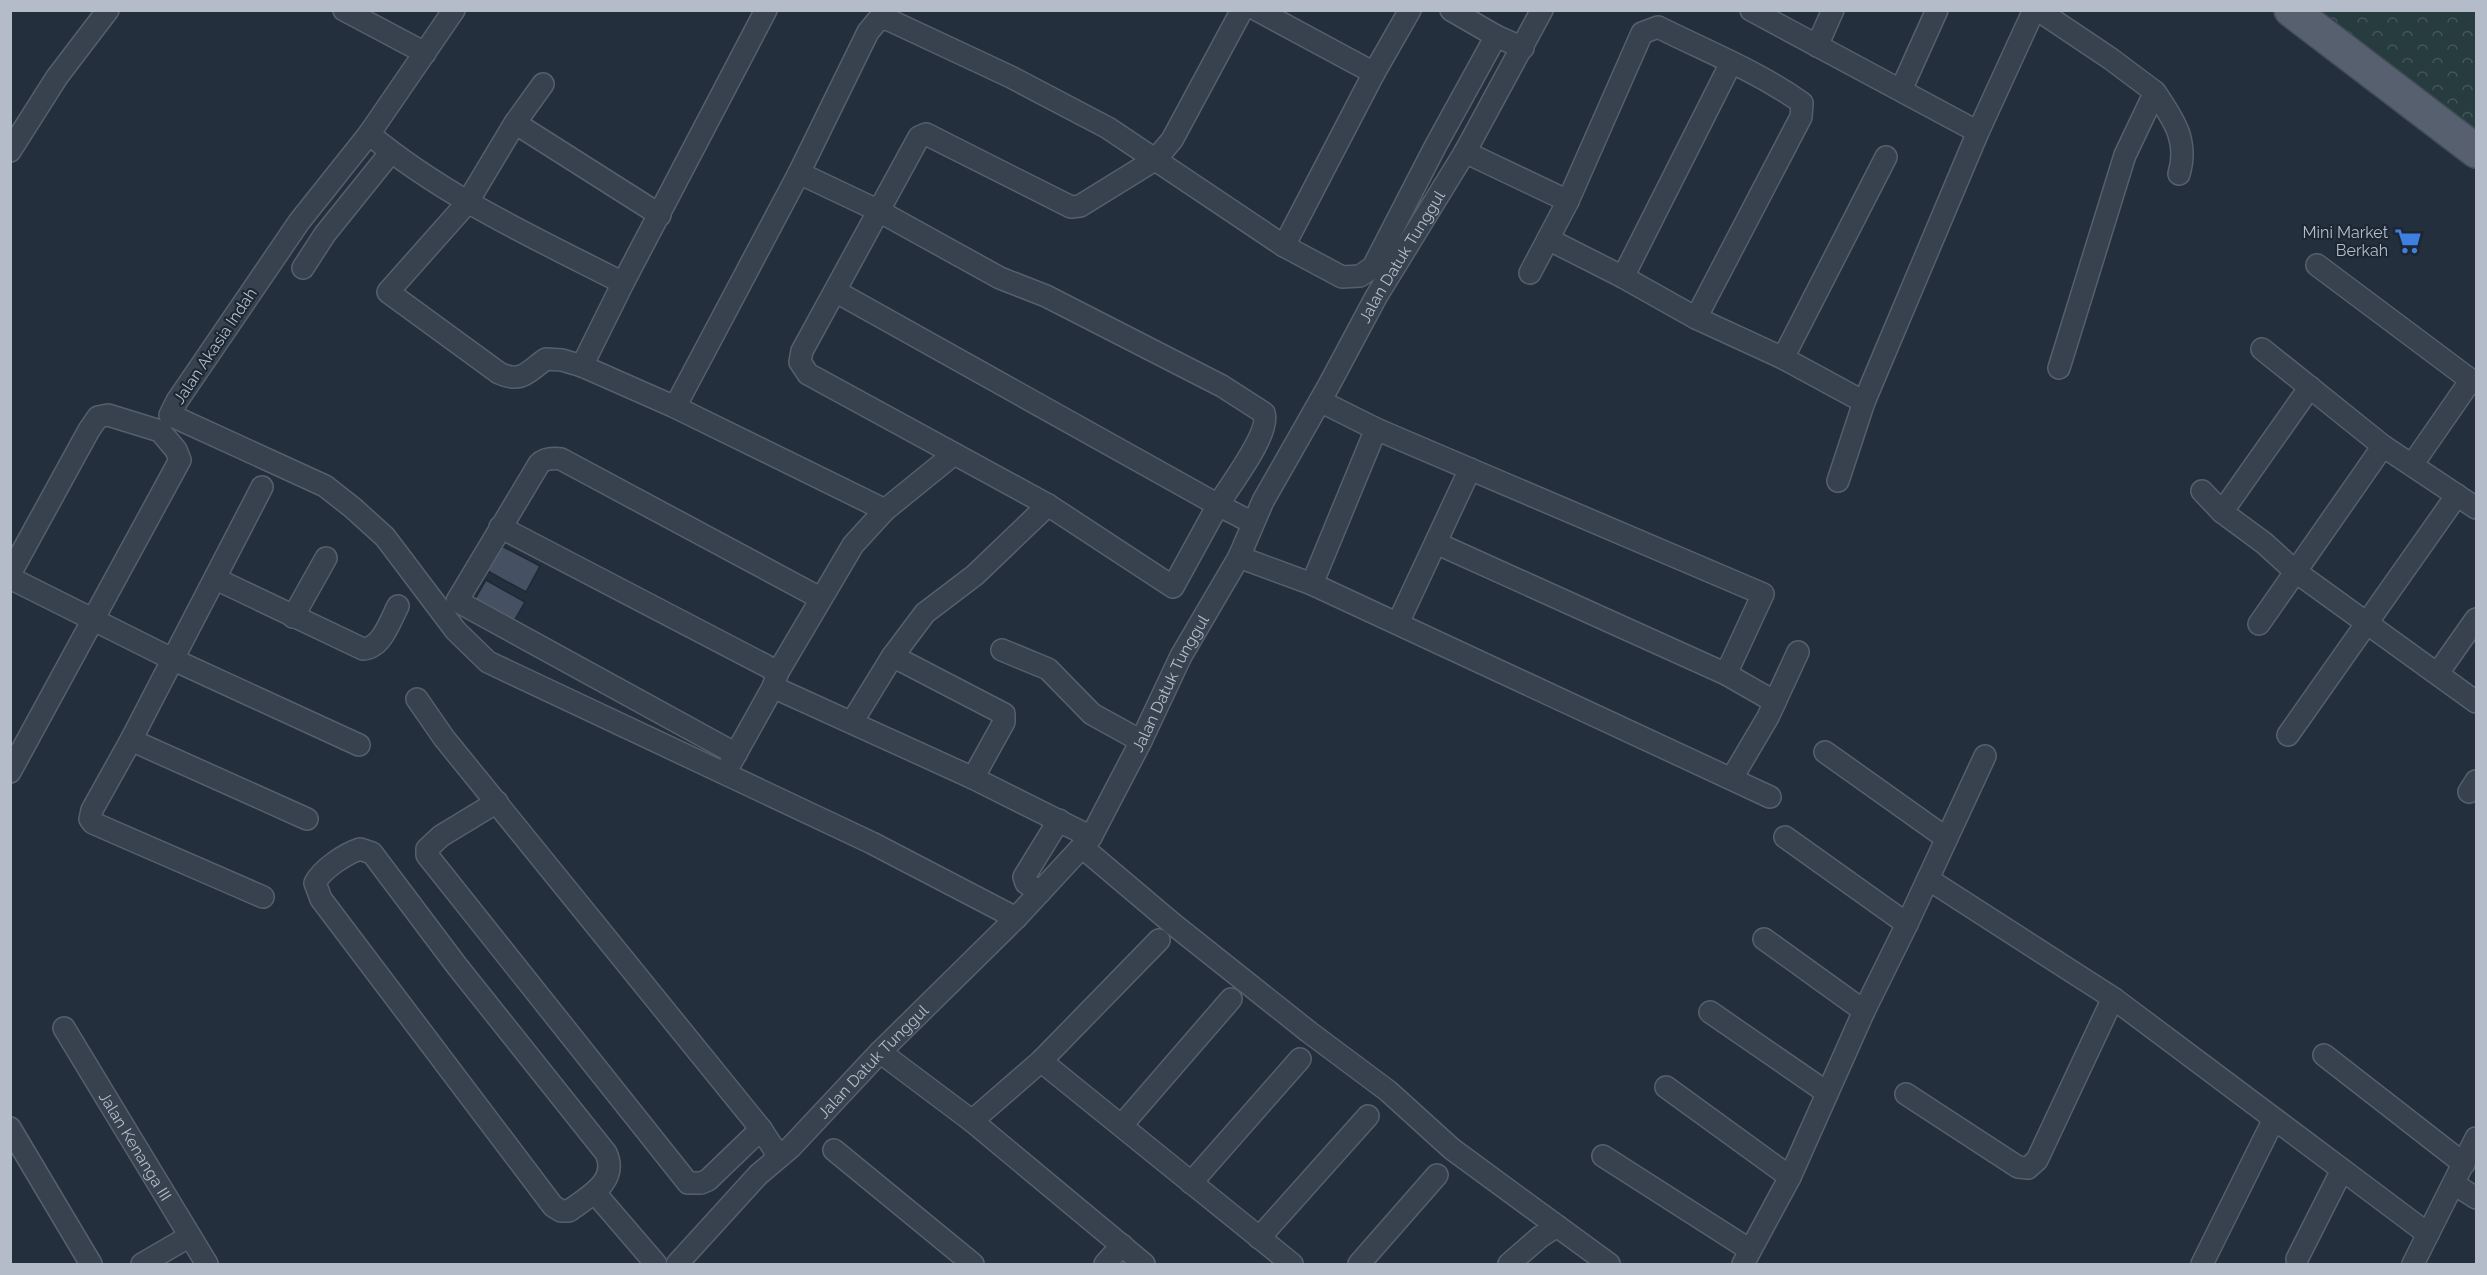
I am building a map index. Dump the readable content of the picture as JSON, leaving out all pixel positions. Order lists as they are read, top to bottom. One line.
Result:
{"streets":{"street":["Jalan Datuk Tunggul","Jalan Akasia Indah","Jalan Kenanga III"]},"crossings":[["Jalan Datuk Tunggul","Jalan Akasia Indah"]],"places":{"supermarket":["Mini Market Berkah"]}}
